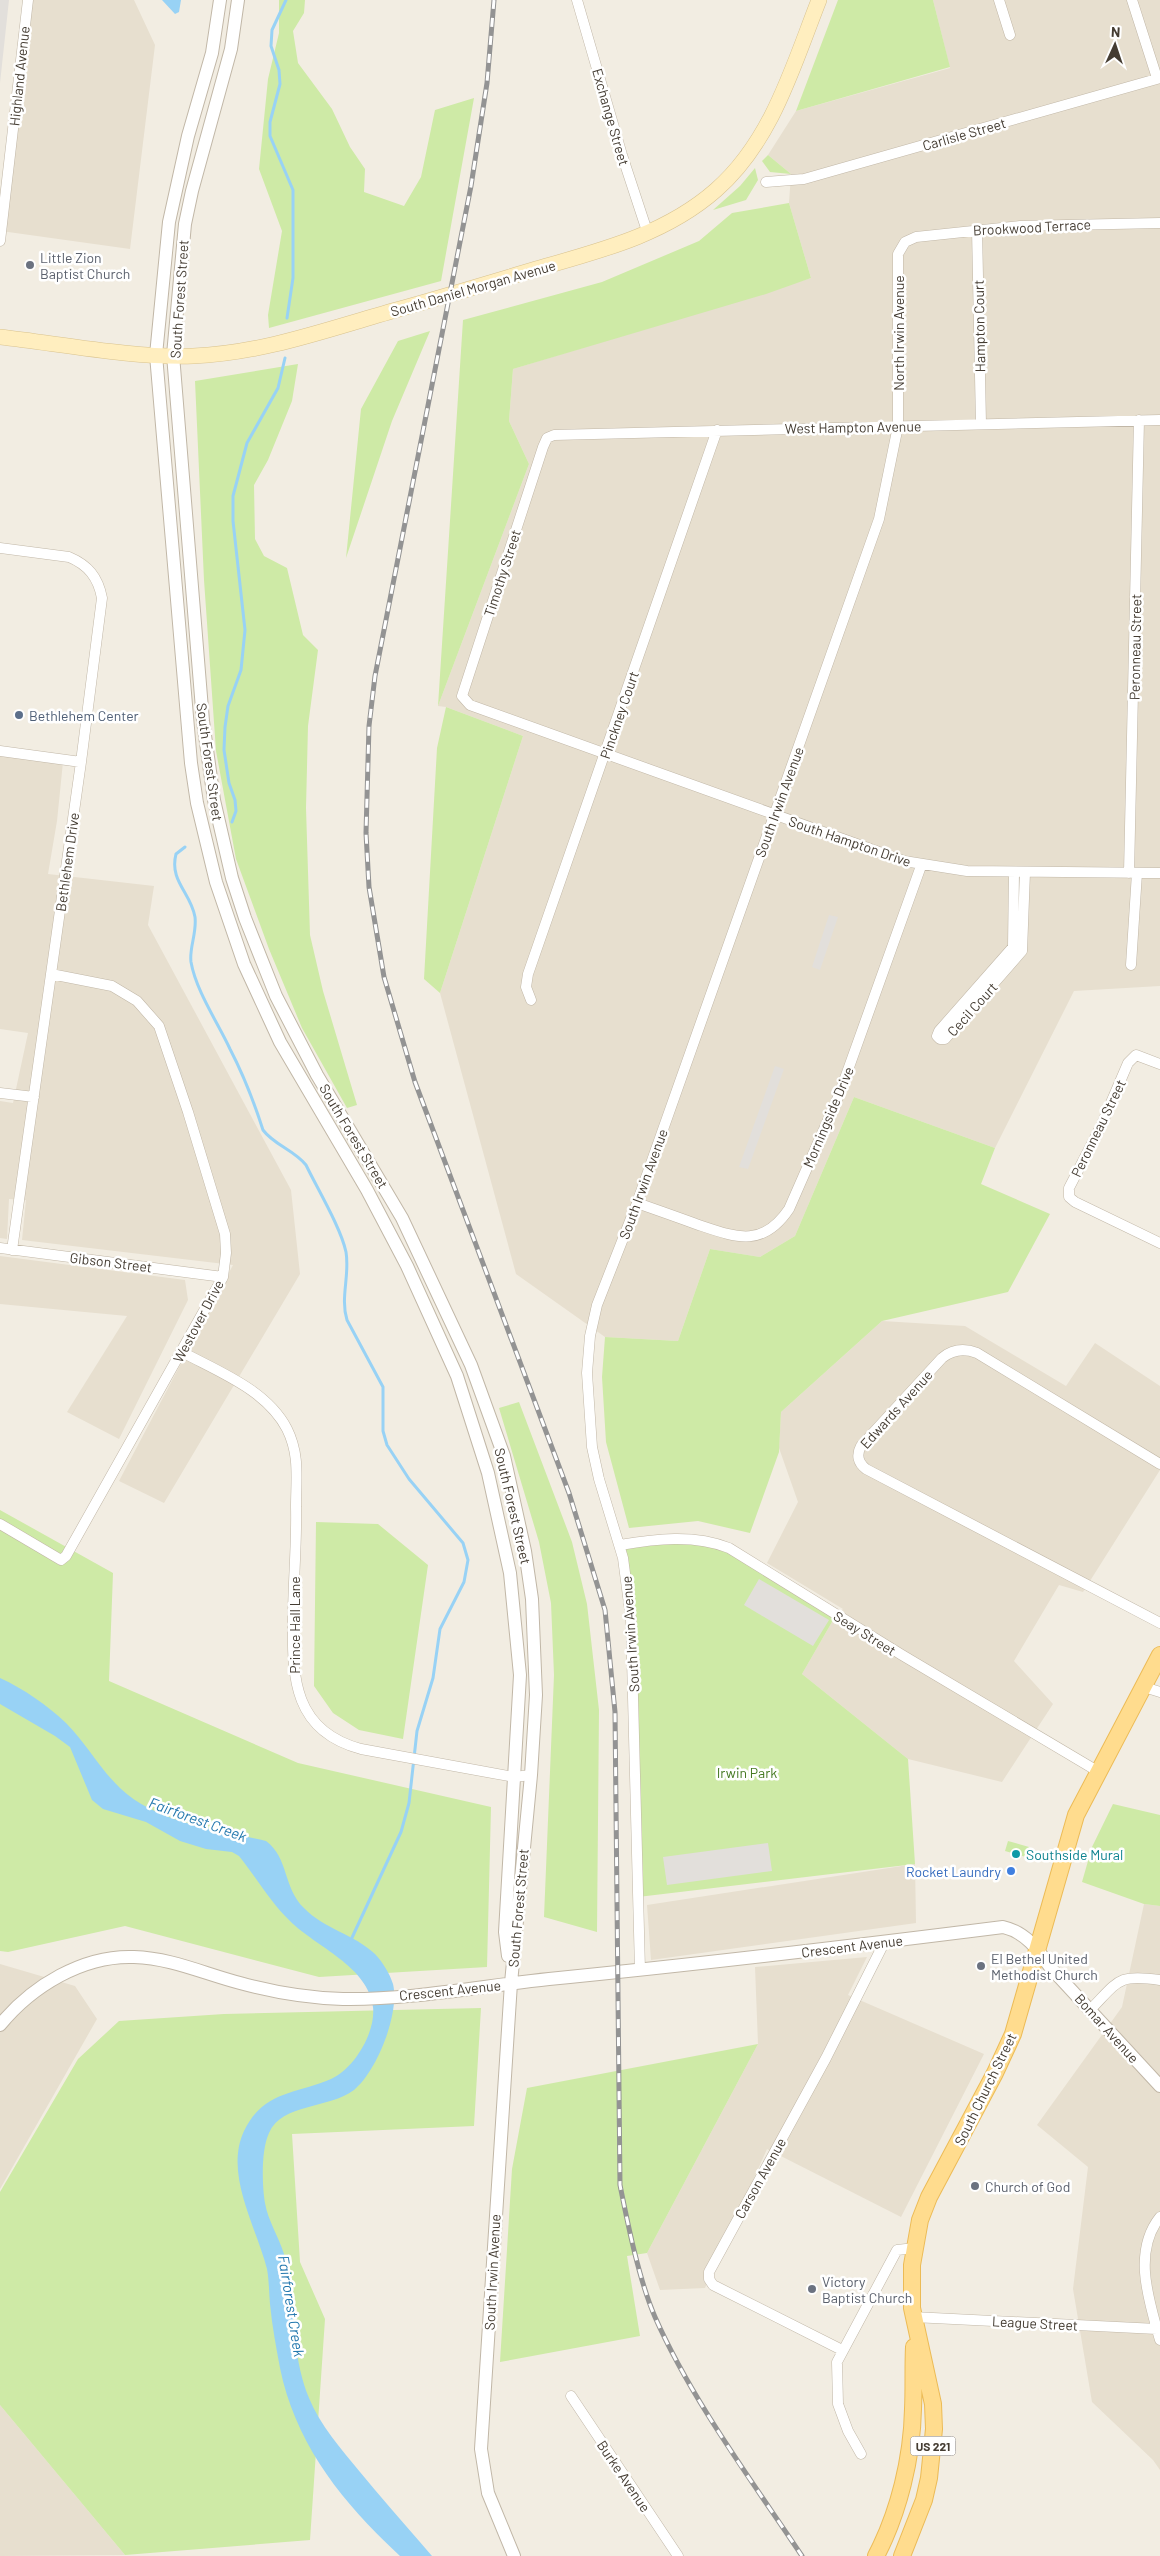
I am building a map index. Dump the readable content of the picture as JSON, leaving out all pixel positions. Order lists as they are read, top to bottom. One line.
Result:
{"streets":{"main road":["South Daniel Morgan Avenue","South Church Street","US 221"],"street":["Highland Avenue","Exchange Street","Carlisle Street","Brookwood Terrace","South Forest Street","Hampton Court","North Irwin Avenue","West Hampton Avenue","Timothy Street","Peronneau Street","Pinckney Court","South Irwin Avenue","South Hampton Drive","Bethlehem Drive","Cecil Court","Morningside Drive","Gibson Street","Westover Drive","Edwards Avenue","Prince Hall Lane","Seay Street","Crescent Avenue","Bomar Avenue","Carson Avenue","League Street","Burke Avenue"]},"crossings":[["Exchange Street","South Daniel Morgan Avenue"],["Brookwood Terrace","Hampton Court"],["Brookwood Terrace","North Irwin Avenue"],["South Daniel Morgan Avenue","South Forest Street"],["South Forest Street","South Irwin Avenue"],["South Forest Street","Prince Hall Lane"],["South Forest Street","Crescent Avenue"],["Hampton Court","West Hampton Avenue"],["North Irwin Avenue","West Hampton Avenue"],["North Irwin Avenue","South Irwin Avenue"],["West Hampton Avenue","Timothy Street"],["West Hampton Avenue","Peronneau Street"],["West Hampton Avenue","Pinckney Court"],["West Hampton Avenue","South Irwin Avenue"],["Timothy Street","South Hampton Drive"],["Peronneau Street","South Hampton Drive"],["Pinckney Court","South Hampton Drive"],["South Irwin Avenue","South Hampton Drive"],["South Irwin Avenue","Morningside Drive"],["South Irwin Avenue","Seay Street"],["South Irwin Avenue","Crescent Avenue"],["South Hampton Drive","Morningside Drive"],["Bethlehem Drive","Gibson Street"],["Bethlehem Drive","Westover Drive"],["Gibson Street","Westover Drive"],["Westover Drive","Prince Hall Lane"],["Seay Street","South Church Street"],["Crescent Avenue","Bomar Avenue"],["Crescent Avenue","South Church Street"],["Crescent Avenue","Carson Avenue"],["Bomar Avenue","South Church Street"],["South Church Street","League Street"],["South Church Street","US 221"],["League Street","US 221"]],"water":["Fairforest Creek"],"parks":["Irwin Park"],"places":["Little Zion Baptist Church","Bethlehem Center","Southside Mural","Rocket Laundry","El Bethel United Methodist Church","Church of God","Victory Baptist Church"],"north":"top"}
